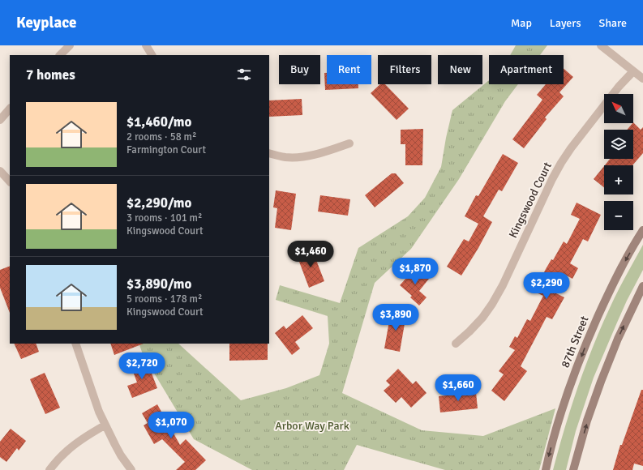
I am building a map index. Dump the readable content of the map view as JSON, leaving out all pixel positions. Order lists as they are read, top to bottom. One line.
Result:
{"streets":{"street":["Kingswood Court","87th Street"]},"parks":["Arbor Way Park"],"north":"top left","page":{"header":"Keyplace","nav":["Map","Layers","Share"],"chip":["Buy","Rent","Filters","New","Apartment"],"heading":"7 homes","map_buttons":["+","−"],"list":[{"name":"$1,460/mo","note":"2 rooms · 58 m² · Farmington Court"},{"name":"$2,290/mo","note":"3 rooms · 101 m² · Kingswood Court"},{"name":"$3,890/mo","note":"5 rooms · 178 m² · Kingswood Court"}],"price":["$1,460","$1,870","$2,290","$3,890","$2,720","$1,660","$1,070"]}}
